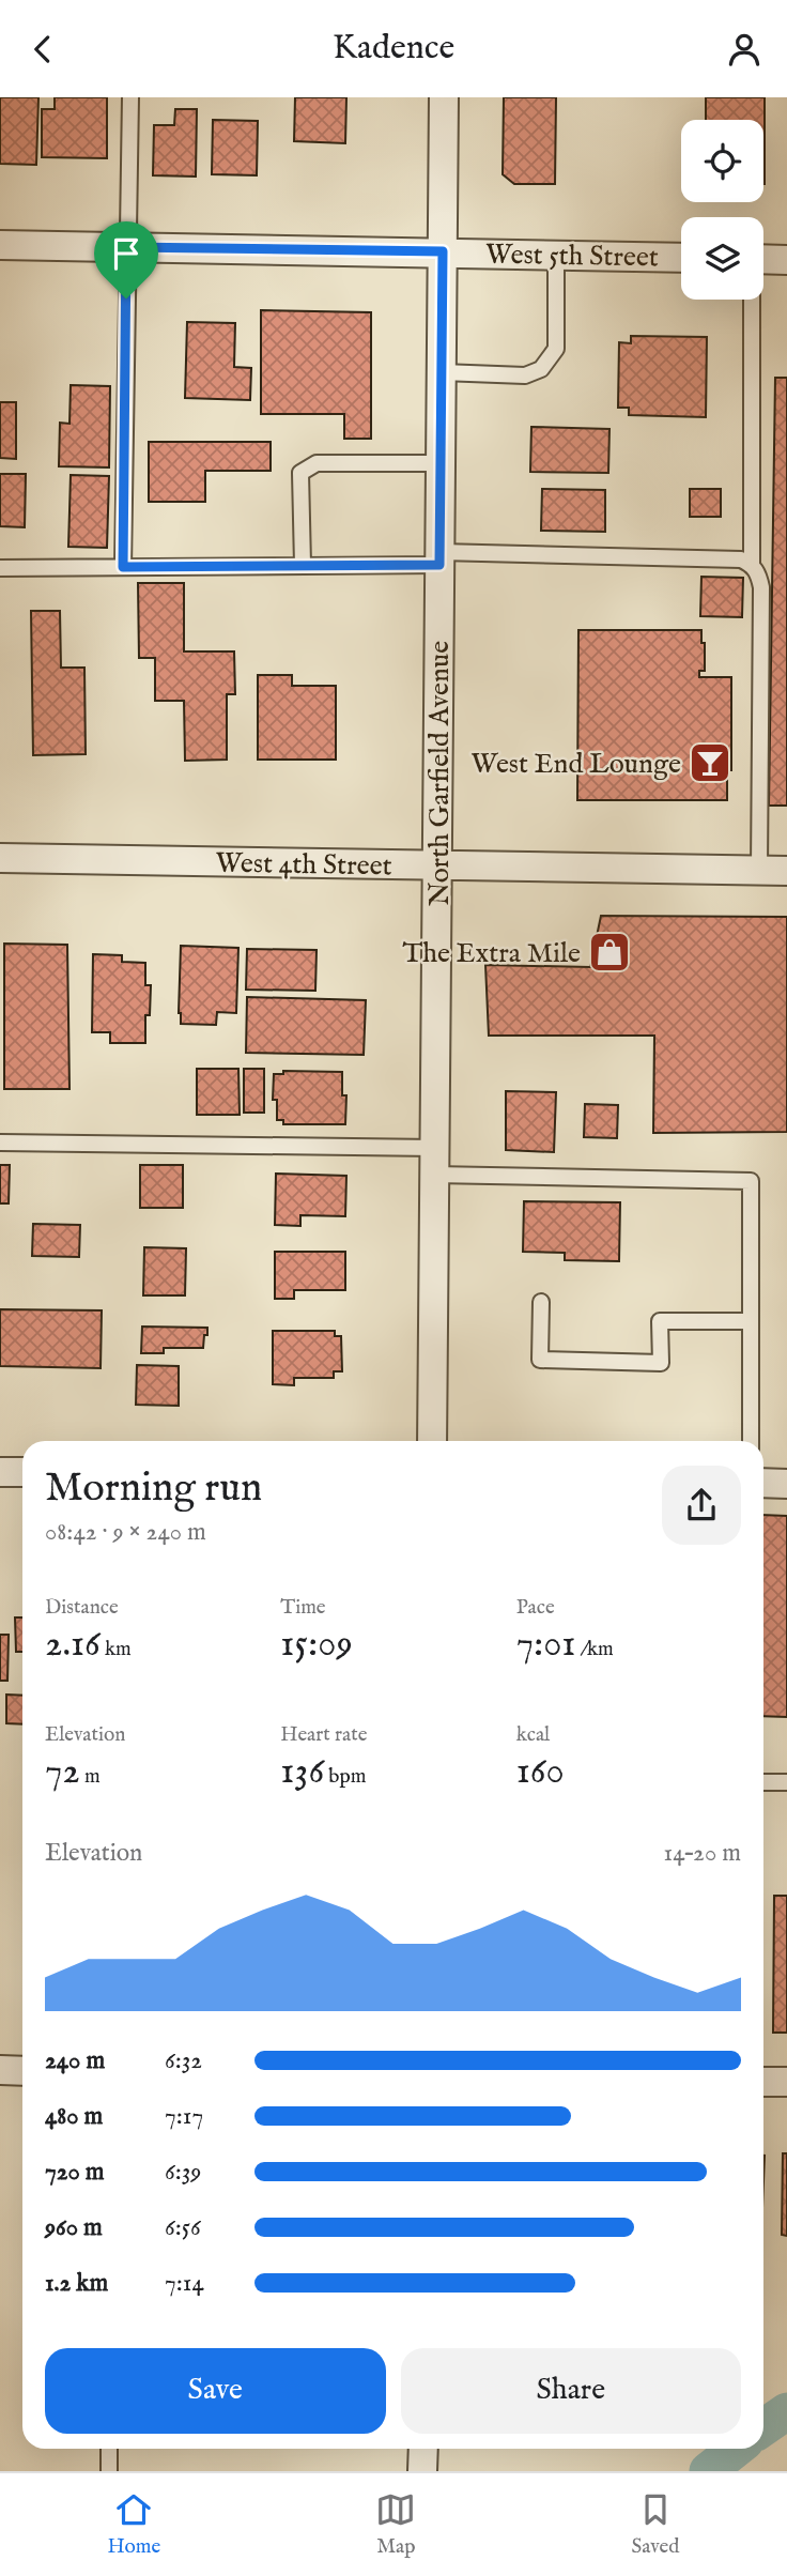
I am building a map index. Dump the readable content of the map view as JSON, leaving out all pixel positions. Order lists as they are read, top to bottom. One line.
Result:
{"streets":{"street":["West 5th Street","North Garfield Avenue","West 4th Street"]},"crossings":[["West 5th Street","North Garfield Avenue"],["North Garfield Avenue","West 4th Street"]],"places":{"bar":["West End Lounge"],"shop":["The Extra Mile"]},"page":{"header":"Kadence","heading":["Morning run","08:42 · 9 × 240 m"],"stats":[["Distance","2.16 km"],["Time","15:09"],["Pace","7:01 /km"],["Elevation","72 m"],["Heart rate","136 bpm"],["kcal","160"]],"chart":["Elevation","14–20 m"],"list":[{"name":"240 m","note":"6:32"},{"name":"480 m","note":"7:17"},{"name":"720 m","note":"6:39"},{"name":"960 m","note":"6:56"},{"name":"1.2 km","note":"7:14"}],"buttons":["Save","Share"],"tabs":["Home","Map","Saved"]}}
